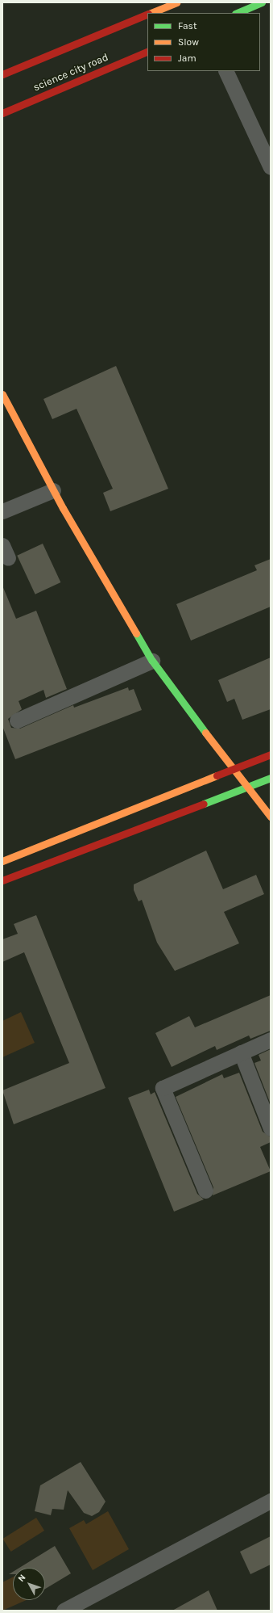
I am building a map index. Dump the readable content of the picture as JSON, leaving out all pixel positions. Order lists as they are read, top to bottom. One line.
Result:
{"streets":{"street":["science city road"]},"legend":["Fast","Slow","Jam"],"north":"top left"}
